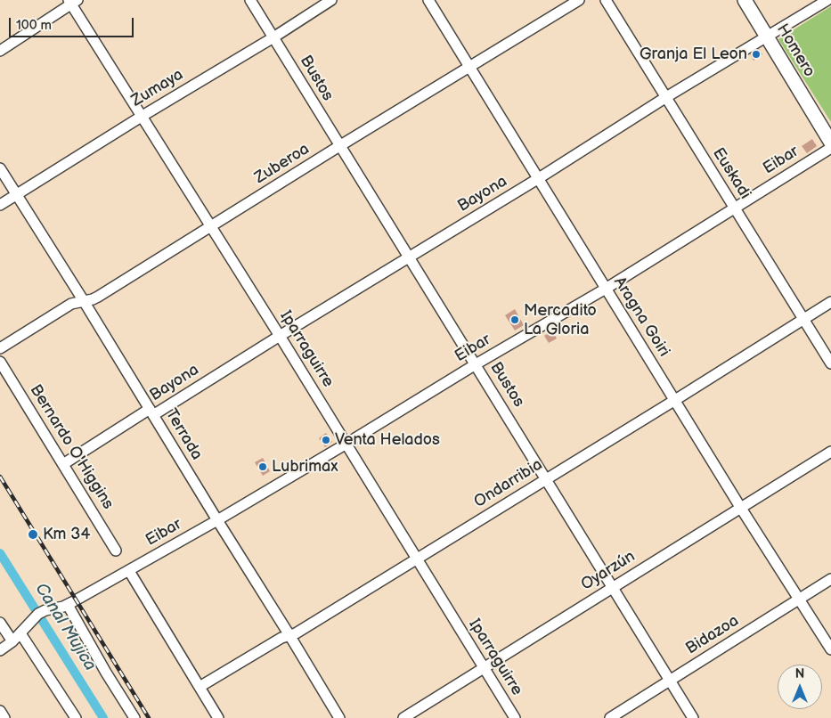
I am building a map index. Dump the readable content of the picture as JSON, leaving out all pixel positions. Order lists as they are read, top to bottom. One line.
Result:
{"streets":{"main road":["Homero"],"street":["Bustos","Zumaya","Eibar","Zuberoa","Euskadi","Bayona","Aragna Goiri","Iparraguirre","Terrada","Bernardo O'Higgins","Ondarribia","Oyarzún","Bidazoa"]},"crossings":[["Homero","Bayona"],["Bustos","Zumaya"],["Bustos","Eibar"],["Bustos","Zuberoa"],["Bustos","Bayona"],["Bustos","Ondarribia"],["Bustos","Oyarzún"],["Bustos","Bidazoa"],["Zumaya","Iparraguirre"],["Zumaya","Terrada"],["Eibar","Euskadi"],["Eibar","Aragna Goiri"],["Eibar","Iparraguirre"],["Eibar","Terrada"],["Zuberoa","Aragna Goiri"],["Zuberoa","Iparraguirre"],["Zuberoa","Terrada"],["Euskadi","Bayona"],["Euskadi","Ondarribia"],["Bayona","Aragna Goiri"],["Bayona","Iparraguirre"],["Bayona","Terrada"],["Bayona","Bernardo O'Higgins"],["Aragna Goiri","Ondarribia"],["Aragna Goiri","Oyarzún"],["Aragna Goiri","Bidazoa"],["Iparraguirre","Ondarribia"],["Iparraguirre","Oyarzún"],["Terrada","Ondarribia"]],"water":["Canal Mujica"],"places":["Granja El Leon","Mercadito La Gloria","Venta Helados","Lubrimax","Km 34"],"scale_bar":"100 m","north":"top"}
